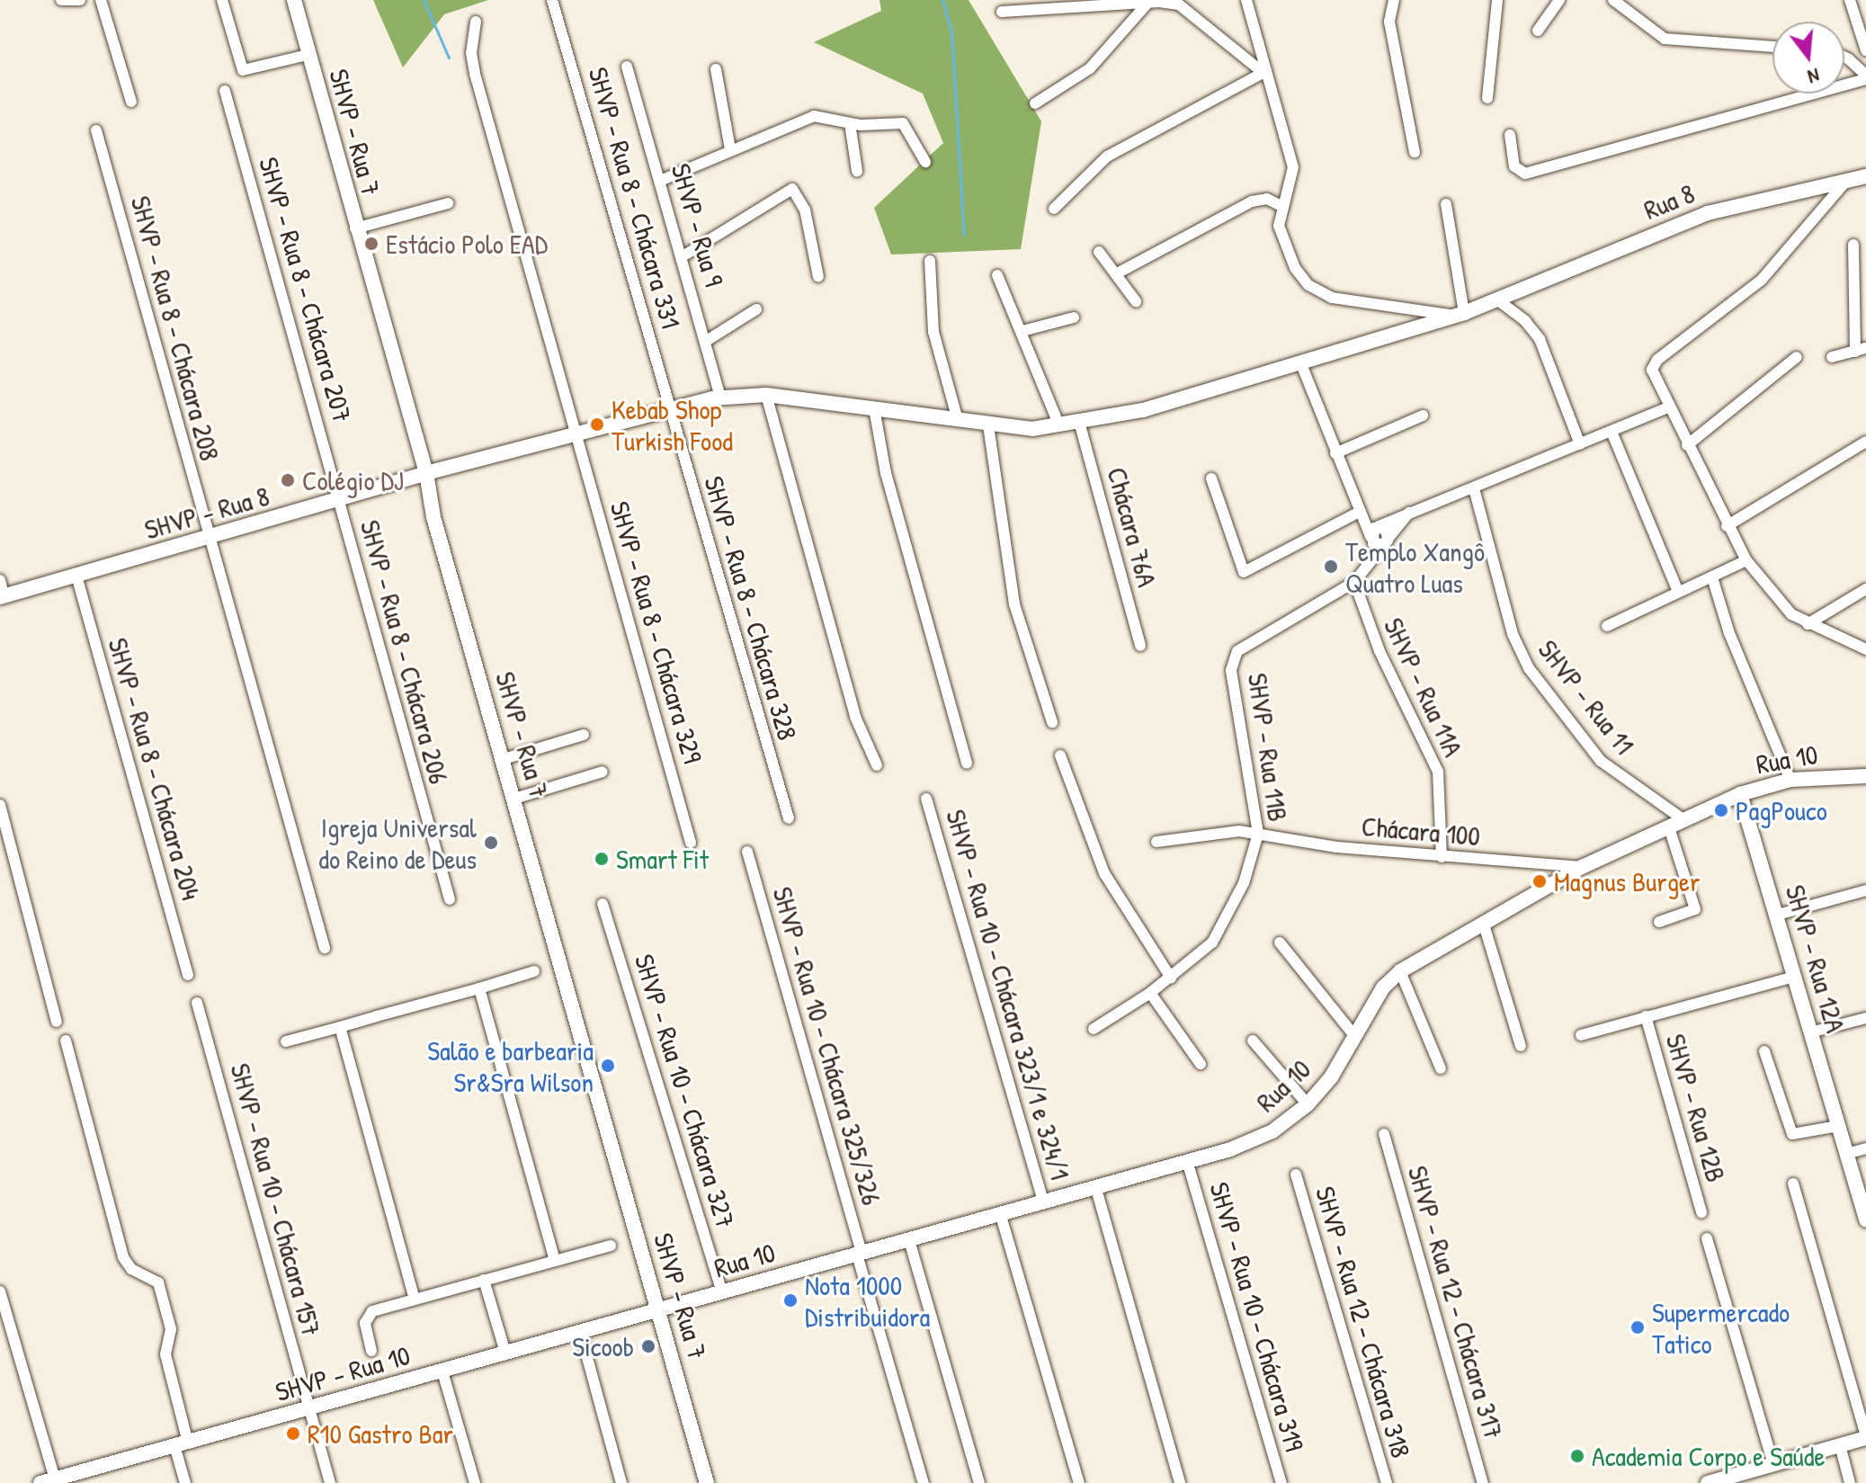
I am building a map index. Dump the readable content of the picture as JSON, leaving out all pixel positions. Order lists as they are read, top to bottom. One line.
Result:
{"streets":{"street":["SHVP - Rua 7","SHVP - Rua 8 - Chácara 331","Rua 8","SHVP - Rua 9","SHVP - Rua 8 - Chácara 207","SHVP - Rua 8 - Chácara 208","SHVP - Rua 8","Chácara 76A","SHVP - Rua 8 - Chácara 328","SHVP - Rua 8 - Chácara 329","SHVP - Rua 8 - Chácara 206","SHVP - Rua 11A","SHVP - Rua 11","SHVP - Rua 11B","Rua 10","SHVP - Rua 8 - Chácara 204","Chácara 100","SHVP - Rua 12A","SHVP - Rua 10 - Chácara 323/1 e 324/1","SHVP - Rua 10 - Chácara 325/326","SHVP - Rua 10 - Chácara 327","SHVP - Rua 12B","SHVP - Rua 10 - Chácara 157","SHVP - Rua 12 - Chácara 317","SHVP - Rua 10 - Chácara 319","SHVP - Rua 12 - Chácara 318","SHVP - Rua 10"]},"crossings":[["SHVP - Rua 7","SHVP - Rua 8"],["SHVP - Rua 7","Rua 10"],["SHVP - Rua 7","SHVP - Rua 10"],["SHVP - Rua 8 - Chácara 331","SHVP - Rua 8"],["SHVP - Rua 8 - Chácara 331","SHVP - Rua 8 - Chácara 328"],["Rua 8","SHVP - Rua 8"],["Rua 8","Chácara 76A"],["SHVP - Rua 9","SHVP - Rua 8"],["SHVP - Rua 8 - Chácara 207","SHVP - Rua 8"],["SHVP - Rua 8 - Chácara 207","SHVP - Rua 8 - Chácara 206"],["SHVP - Rua 8 - Chácara 208","SHVP - Rua 8"],["SHVP - Rua 8","SHVP - Rua 8 - Chácara 328"],["SHVP - Rua 8","SHVP - Rua 8 - Chácara 329"],["SHVP - Rua 8","SHVP - Rua 8 - Chácara 206"],["SHVP - Rua 8","SHVP - Rua 8 - Chácara 204"],["SHVP - Rua 11A","SHVP - Rua 11B"],["SHVP - Rua 11A","Chácara 100"],["SHVP - Rua 11","Rua 10"],["SHVP - Rua 11B","Chácara 100"],["Rua 10","Chácara 100"],["Rua 10","SHVP - Rua 12A"],["Rua 10","SHVP - Rua 10 - Chácara 323/1 e 324/1"],["Rua 10","SHVP - Rua 10 - Chácara 325/326"],["Rua 10","SHVP - Rua 10 - Chácara 327"],["Rua 10","SHVP - Rua 10 - Chácara 319"],["Rua 10","SHVP - Rua 10"],["SHVP - Rua 12A","SHVP - Rua 12B"],["SHVP - Rua 10 - Chácara 157","SHVP - Rua 10"]],"places":["Estácio Polo EAD","Kebab Shop Turkish Food","Colégio DJ","Templo Xangô Quatro Luas","PagPouco","Igreja Universal do Reino de Deus","Smart Fit","Magnus Burger","Salão e barbearia Sr&Sra Wilson","Nota 1000 Distribuidora","Supermercado Tatico","Sicoob","R10 Gastro Bar","Academia Corpo e Saúde"],"north":"bottom"}
